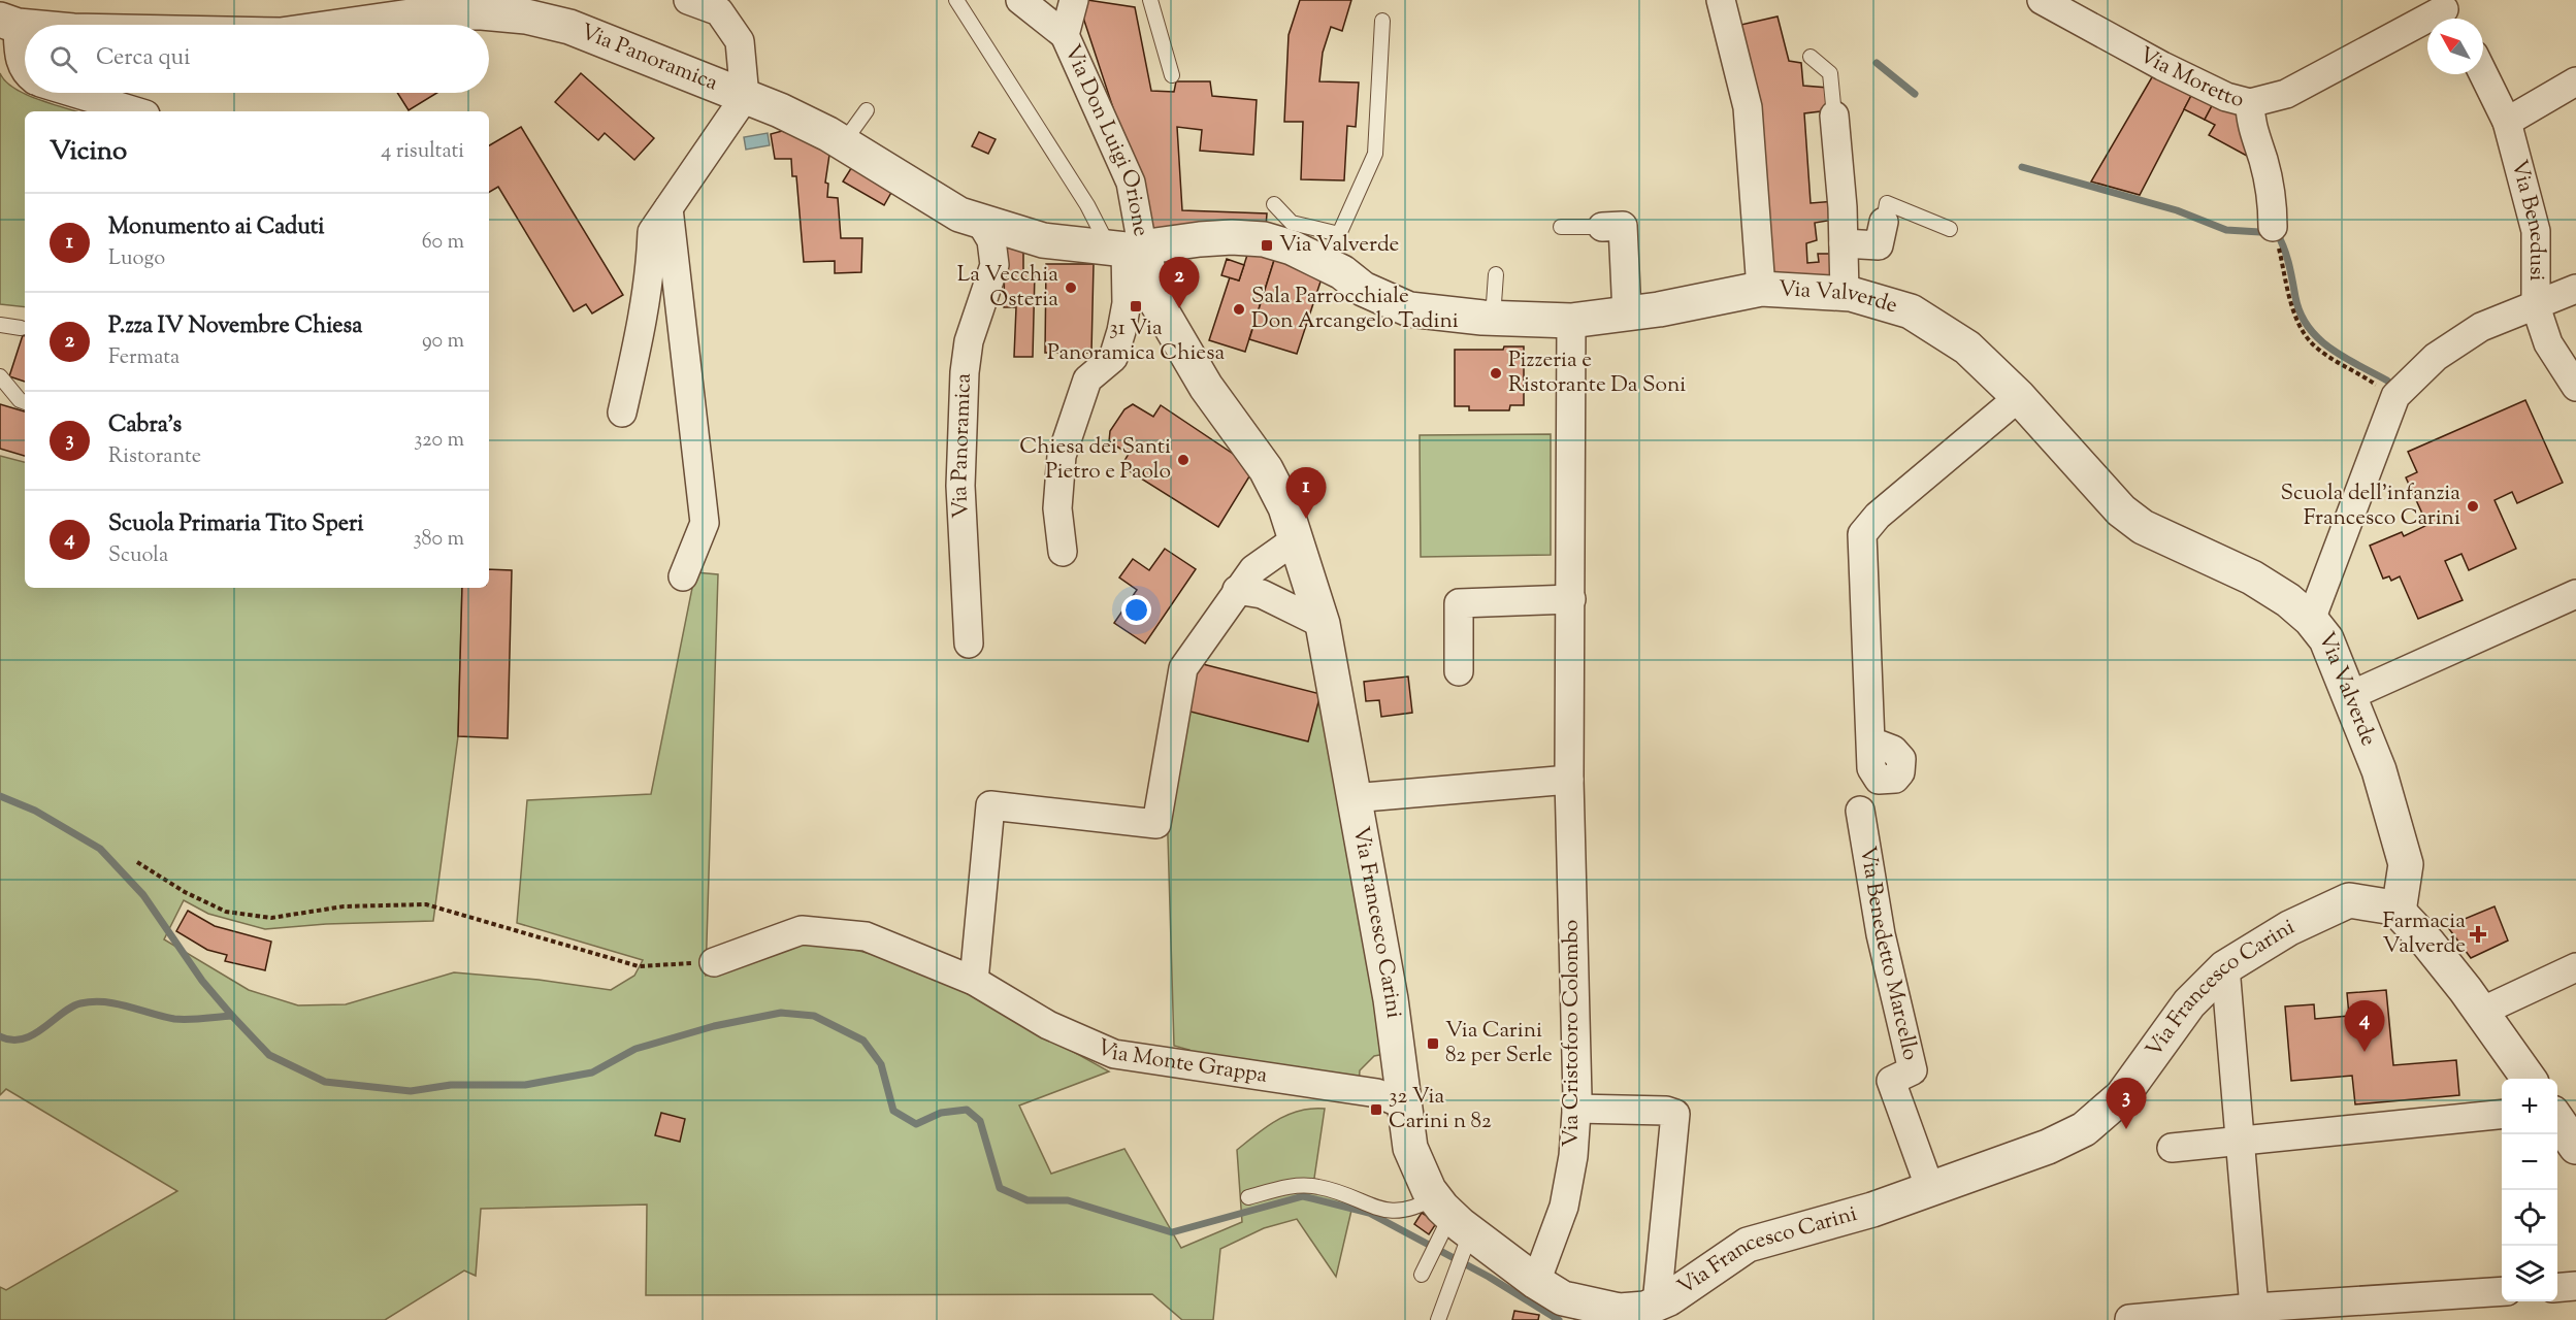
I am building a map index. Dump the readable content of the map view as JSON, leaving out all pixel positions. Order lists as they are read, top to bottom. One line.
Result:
{"streets":{"street":["Via Panoramica","Via Moretto","Via Don Luigi Orione","Via Benedusi","Via Valverde","Via Francesco Carini","Via Benedetto Marcello","Via Cristoforo Colombo","Via Monte Grappa"]},"crossings":[["Via Panoramica","Via Don Luigi Orione"],["Via Panoramica","Via Valverde"],["Via Panoramica","Via Francesco Carini"],["Via Don Luigi Orione","Via Valverde"],["Via Don Luigi Orione","Via Francesco Carini"],["Via Valverde","Via Francesco Carini"],["Via Valverde","Via Cristoforo Colombo"],["Via Francesco Carini","Via Benedetto Marcello"],["Via Francesco Carini","Via Cristoforo Colombo"],["Via Francesco Carini","Via Monte Grappa"]],"places":{"transit":["Via Valverde","31 Via Panoramica Chiesa","Via Carini 82 per Serle","32 Via Carini n 82"],"other":["La Vecchia Osteria","Sala Parrocchiale Don Arcangelo Tadini","Pizzeria e Ristorante Da Soni","Chiesa dei Santi Pietro e Paolo","Scuola dell'infanzia Francesco Carini"],"health":["Farmacia Valverde"]},"north":"top left","page":{"search":"Cerca qui","heading":["Vicino","4 risultati"],"list":[{"mark":"1","name":"Monumento ai Caduti","note":"Luogo","value":"60 m"},{"mark":"2","name":"P.zza IV Novembre Chiesa","note":"Fermata","value":"90 m"},{"mark":"3","name":"Cabra's","note":"Ristorante","value":"320 m"},{"mark":"4","name":"Scuola Primaria Tito Speri","note":"Scuola","value":"380 m"}],"pins":["2","1","4","3"],"map_buttons":["+","−"]}}
